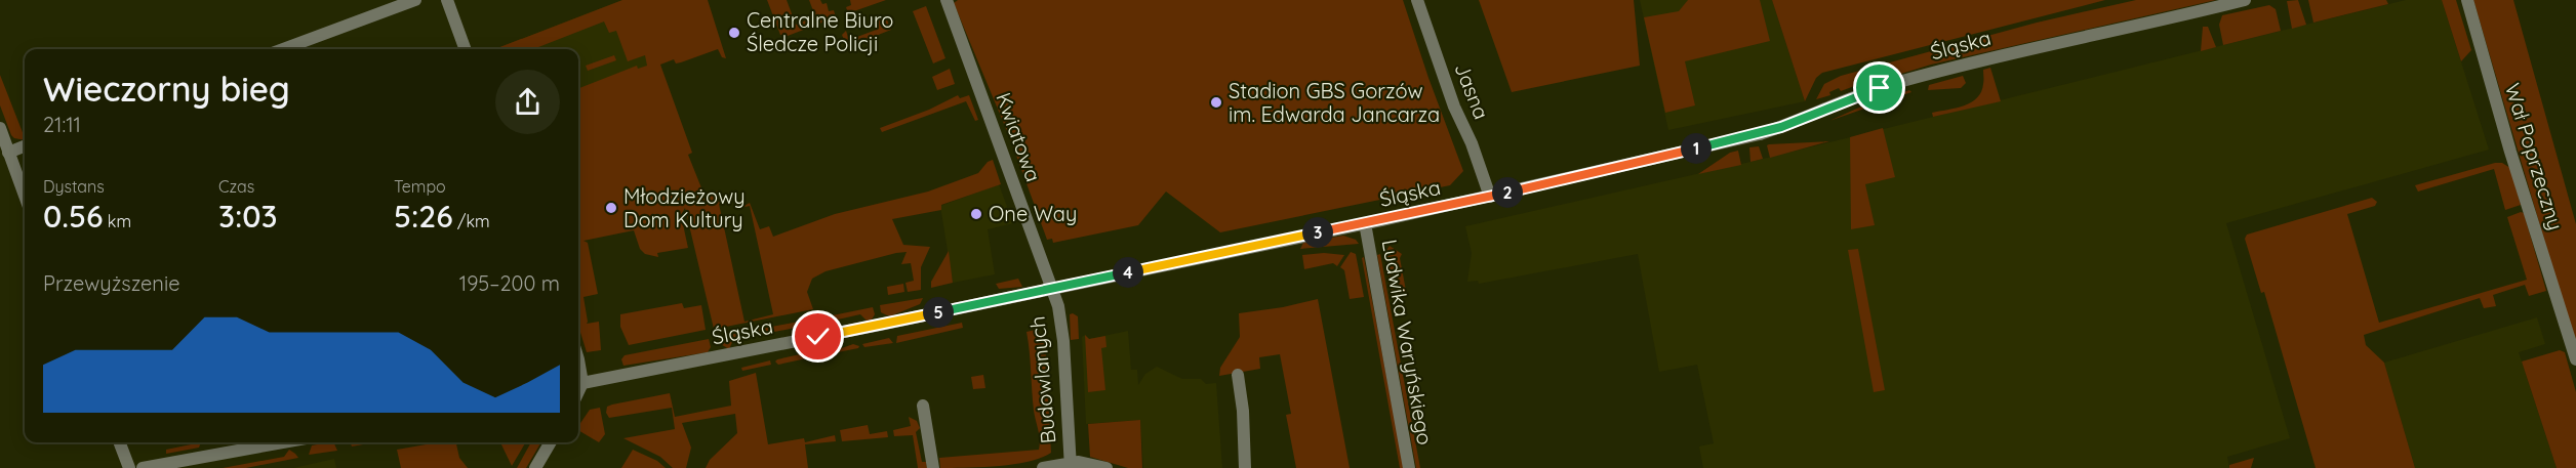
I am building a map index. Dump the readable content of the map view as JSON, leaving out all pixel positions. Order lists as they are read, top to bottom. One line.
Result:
{"streets":{"street":["Śląska","Jasna","Kwiatowa","Wał Poprzeczny","Ludwika Waryńskiego","Budowlanych"]},"crossings":[["Śląska","Jasna"],["Śląska","Kwiatowa"],["Śląska","Ludwika Waryńskiego"],["Śląska","Budowlanych"],["Kwiatowa","Budowlanych"]],"places":["Centralne Biuro Śledcze Policji","Stadion GBS Gorzów im. Edwarda Jancarza","Młodzieżowy Dom Kultury","One Way"],"page":{"heading":["Wieczorny bieg","21:11"],"pins":["1","2","3","4","5"],"stats":[["Dystans","0.56 km"],["Czas","3:03"],["Tempo","5:26 /km"]],"chart":["Przewyższenie","195–200 m"]}}
